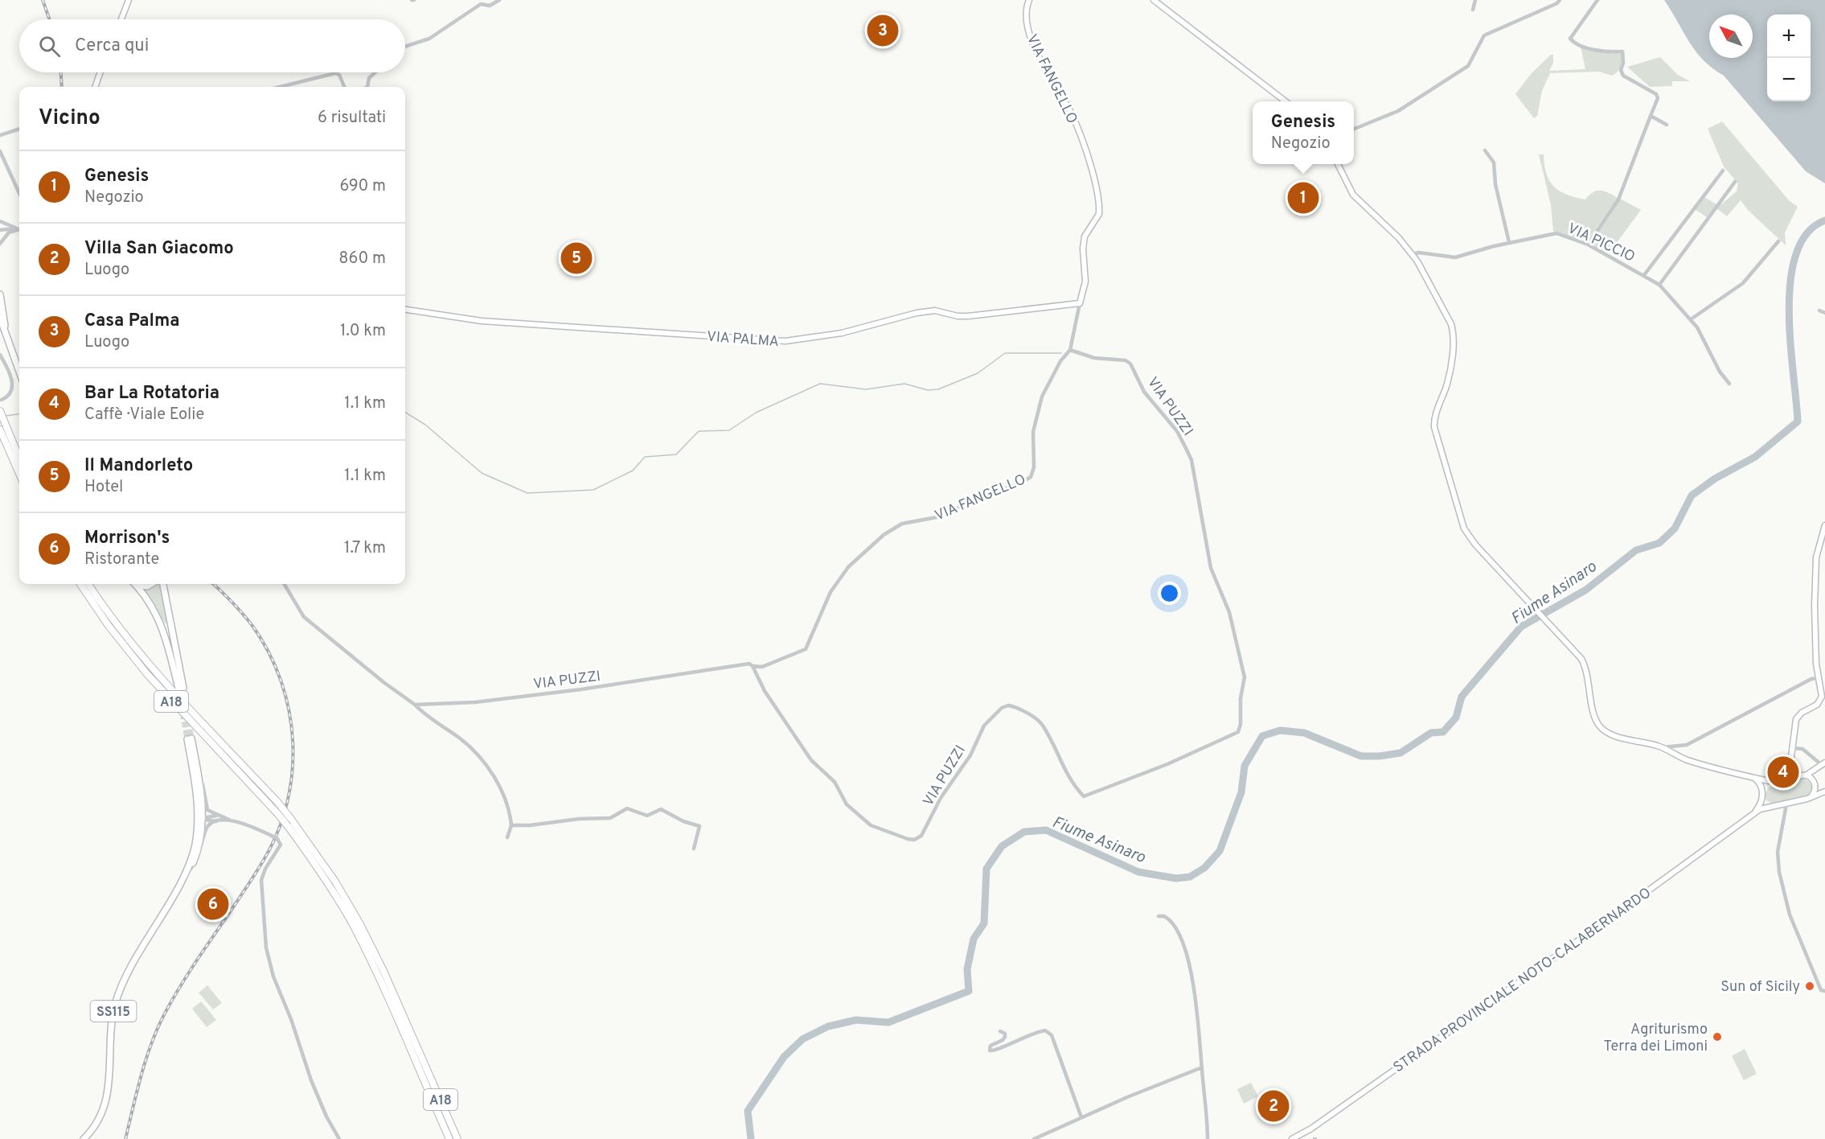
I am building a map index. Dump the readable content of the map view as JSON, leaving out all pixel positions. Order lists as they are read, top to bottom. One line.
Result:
{"streets":{"highway":["A18"],"main road":["SS115"],"street":["VIA FANGELLO","VIA PICCIO","VIA PALMA","VIA PUZZI","STRADA PROVINCIALE NOTO-CALABERNARDO"]},"crossings":[["VIA FANGELLO","VIA PALMA"],["VIA FANGELLO","VIA PUZZI"]],"water":["Fiume Asinaro"],"places":["Sun of Sicily","Agriturismo Terra dei Limoni"],"north":"top left","page":{"pins":["3","1","5","4","6","2"],"map_buttons":["+","−"],"search":"Cerca qui","heading":["Vicino","6 risultati"],"popup":["Genesis","Negozio"],"list":[{"mark":"1","name":"Genesis","note":"Negozio","value":"690 m"},{"mark":"2","name":"Villa San Giacomo","note":"Luogo","value":"860 m"},{"mark":"3","name":"Casa Palma","note":"Luogo","value":"1.0 km"},{"mark":"4","name":"Bar La Rotatoria","note":"Caffè · Viale Eolie","value":"1.1 km"},{"mark":"5","name":"Il Mandorleto","note":"Hotel","value":"1.1 km"},{"mark":"6","name":"Morrison's","note":"Ristorante","value":"1.7 km"}]}}
